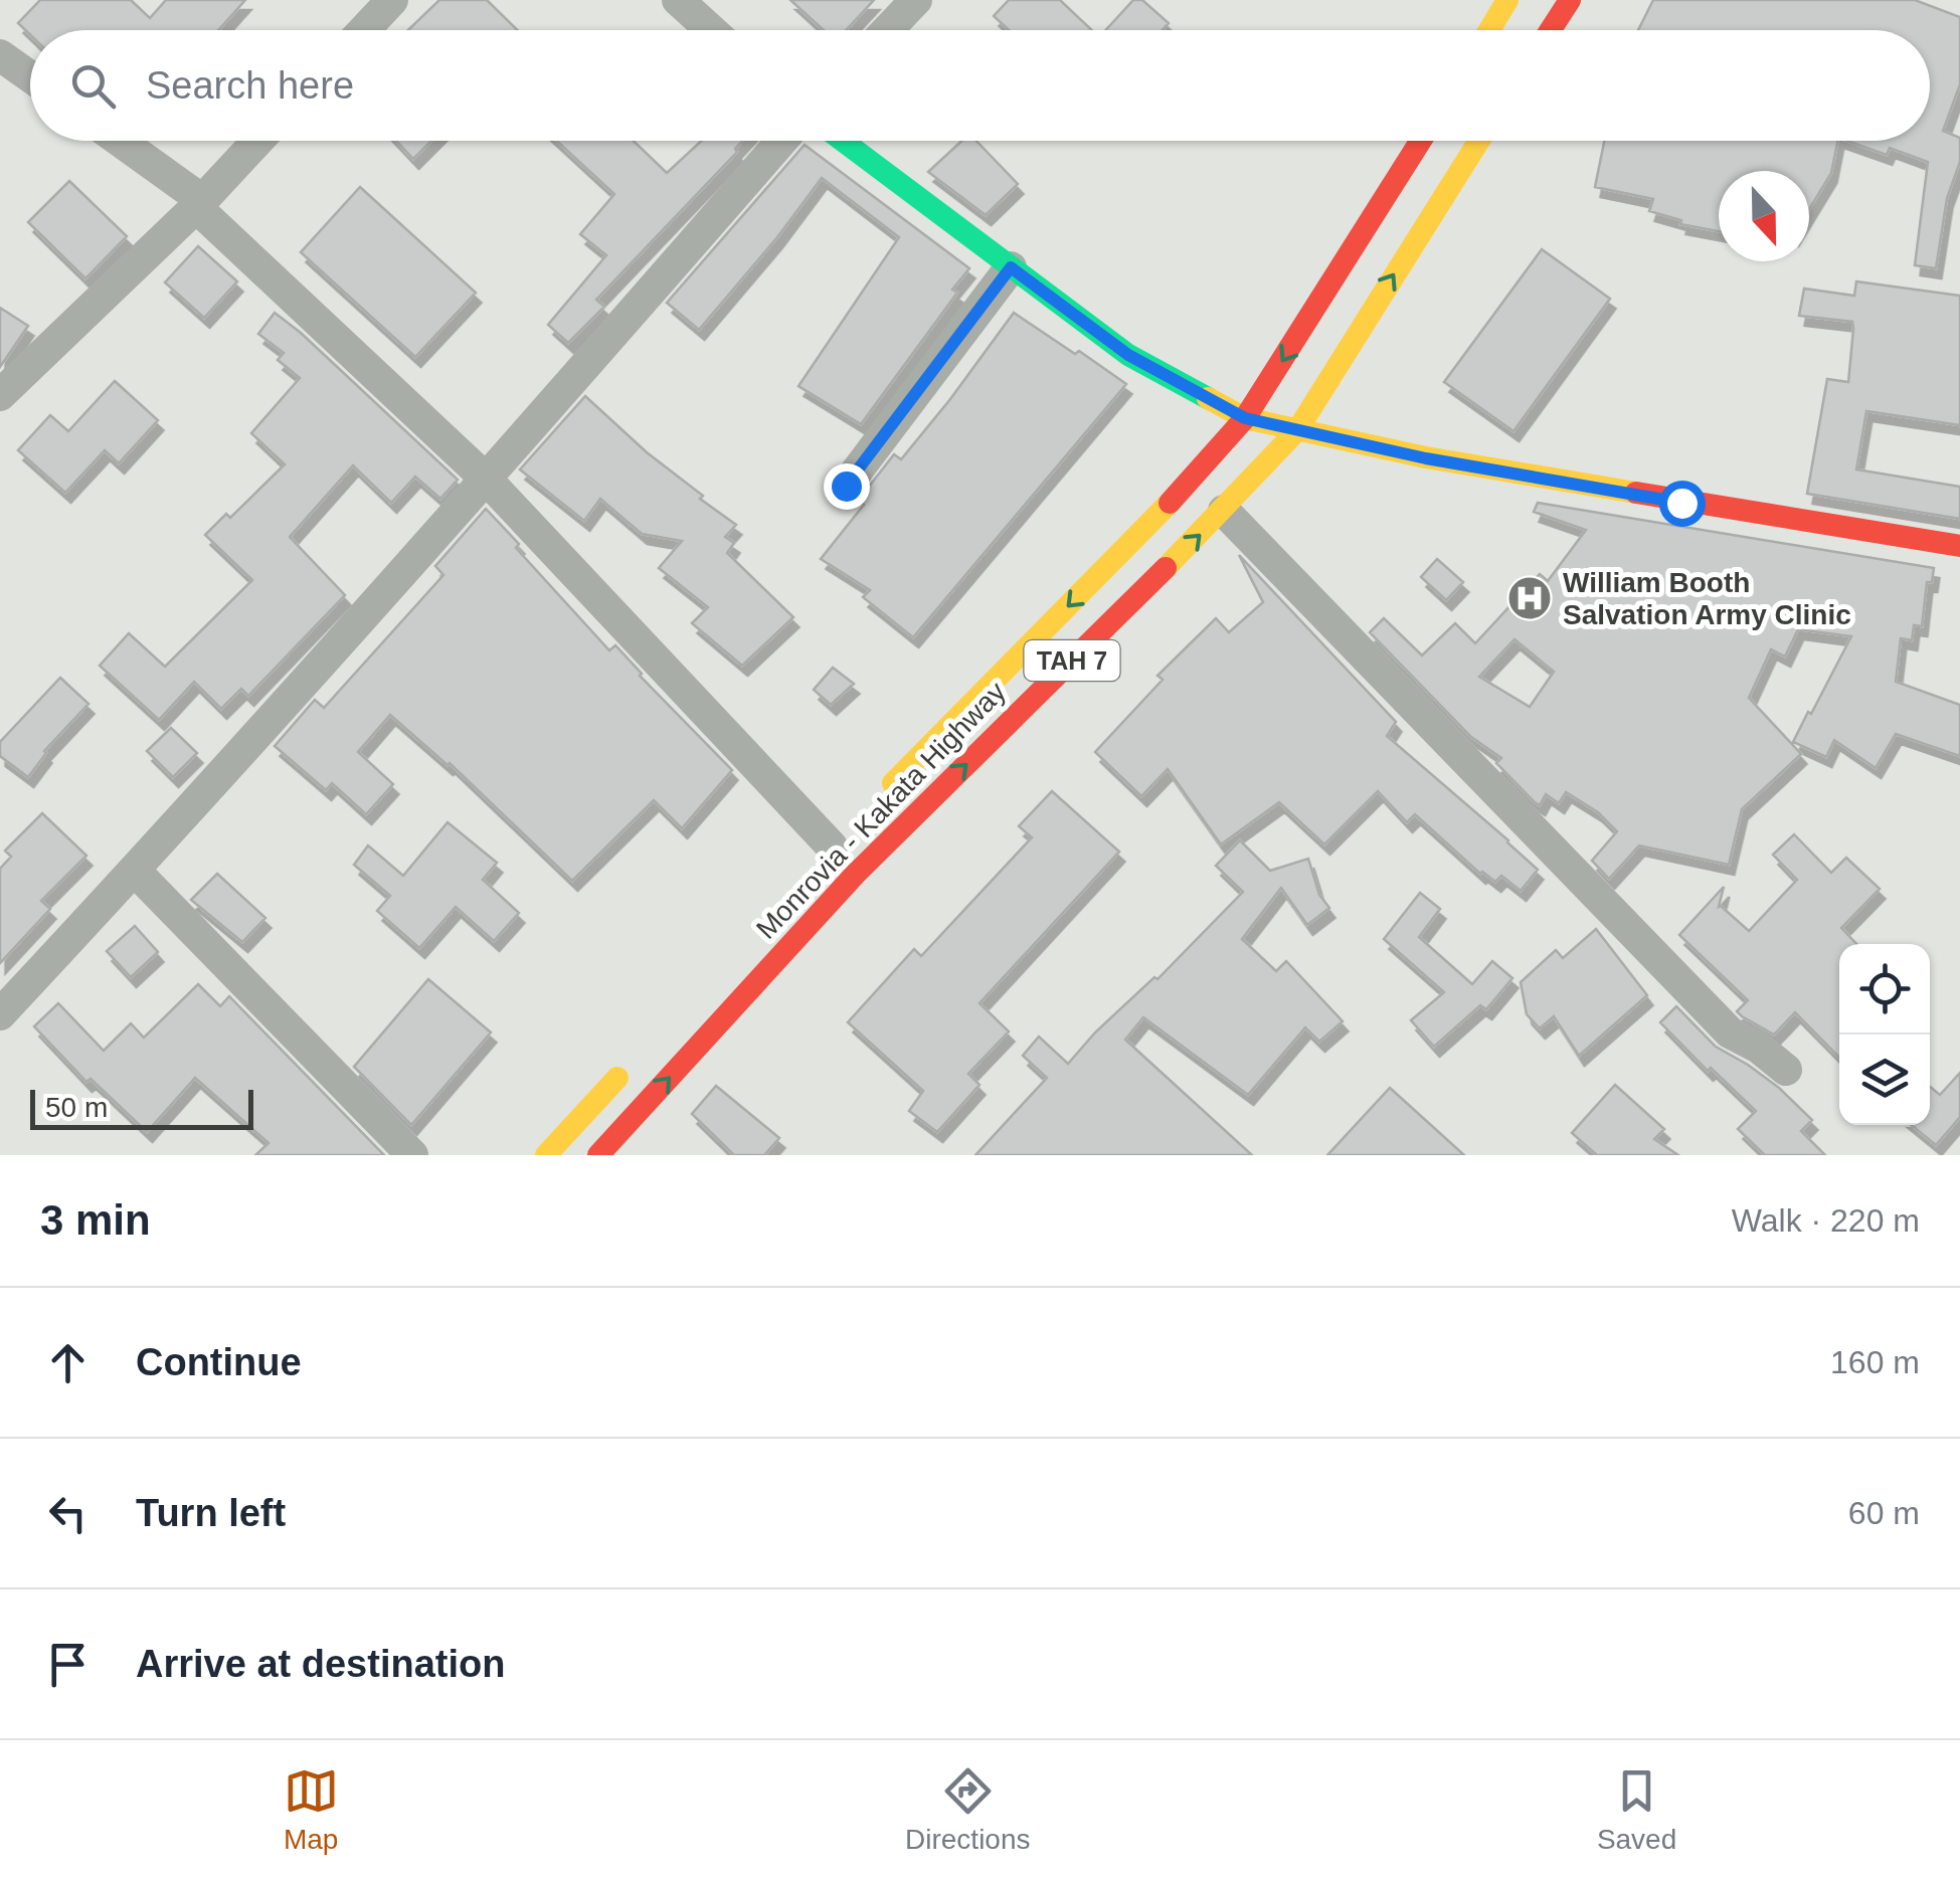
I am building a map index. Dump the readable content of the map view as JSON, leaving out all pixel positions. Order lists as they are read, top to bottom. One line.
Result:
{"streets":{"main road":["TAH 7","Monrovia - Kakata Highway"]},"places":{"hospital":["William Booth Salvation Army Clinic"]},"scale_bar":"50 m","north":"bottom","page":{"search":"Search here","scale":"50 m","heading":["3 min","Walk · 220 m"],"list":[["Continue","160 m"],["Turn left","60 m"],"Arrive at destination"],"nav":["Map","Directions","Saved"]}}
